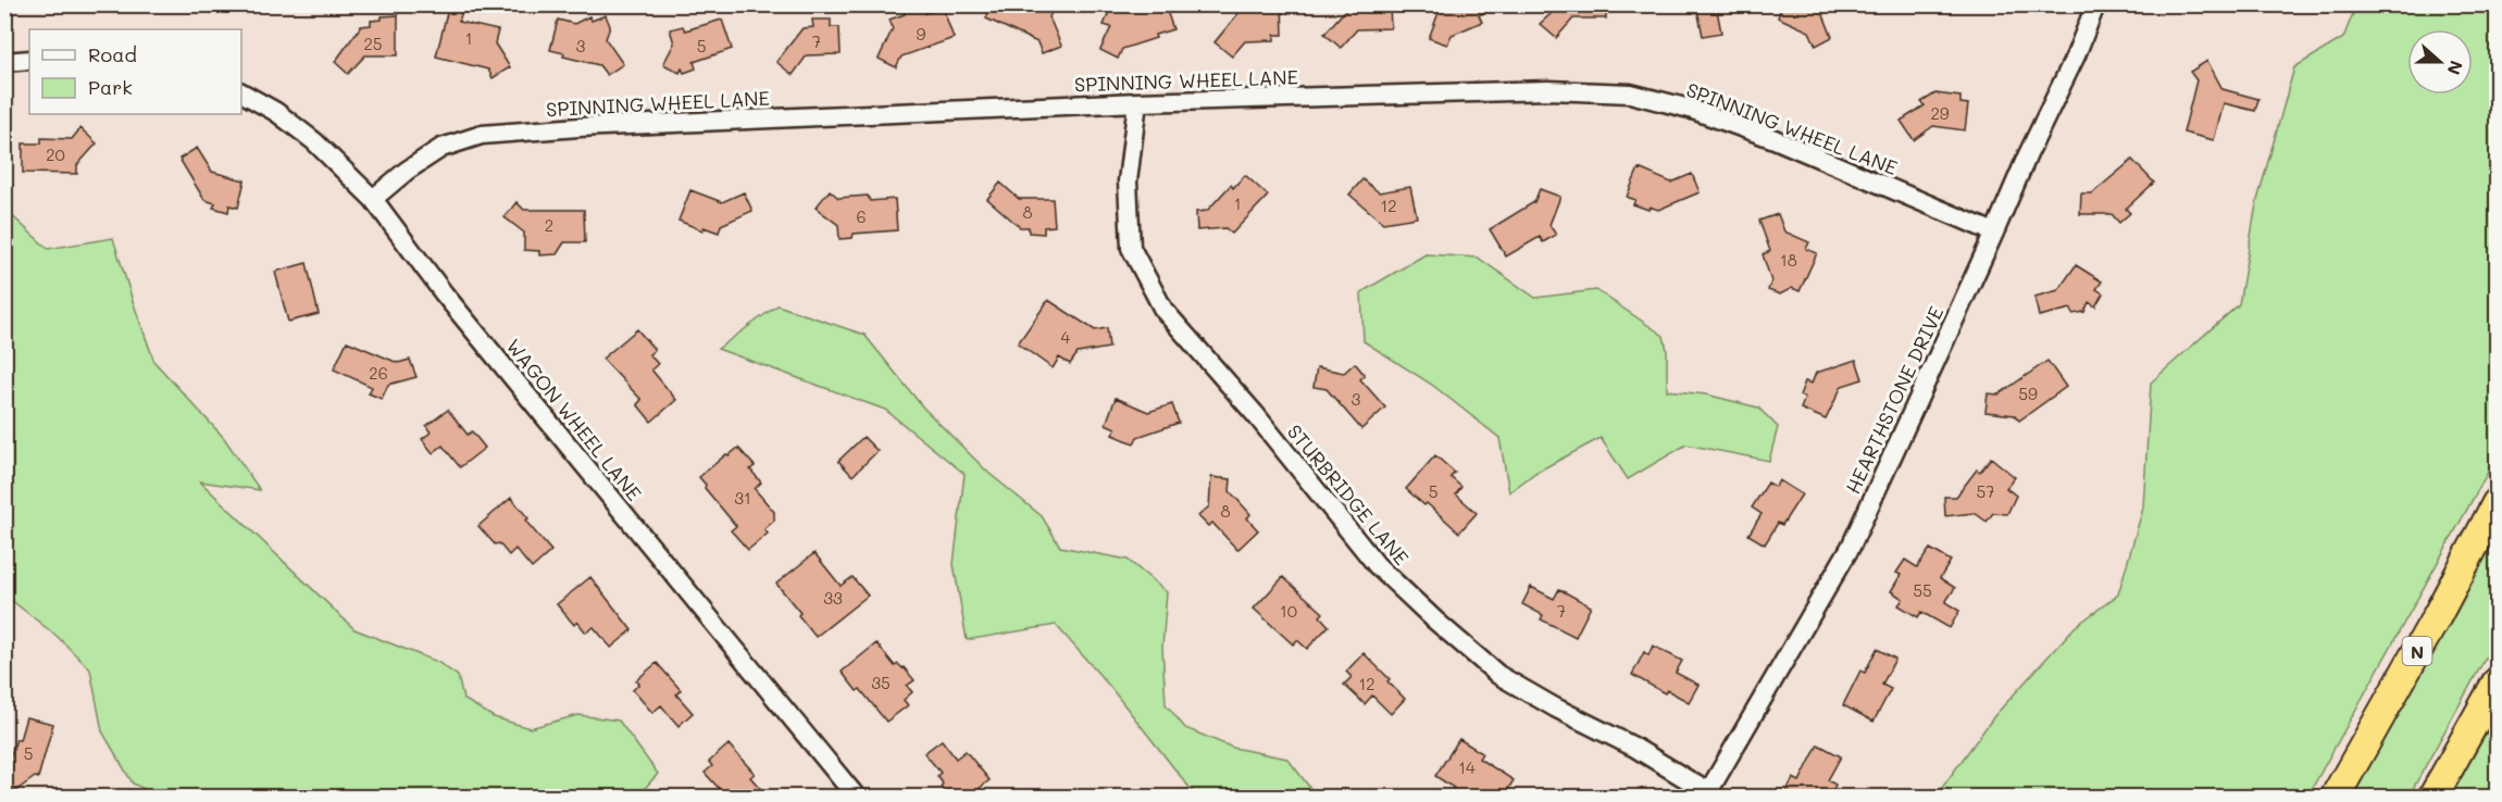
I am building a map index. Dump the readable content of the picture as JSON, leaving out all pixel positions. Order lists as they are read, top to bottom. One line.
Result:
{"streets":{"highway":["N"],"street":["SPINNING WHEEL LANE","HEARTHSTONE DRIVE","WAGON WHEEL LANE","STURBRIDGE LANE"]},"crossings":[["SPINNING WHEEL LANE","HEARTHSTONE DRIVE"],["SPINNING WHEEL LANE","WAGON WHEEL LANE"],["SPINNING WHEEL LANE","STURBRIDGE LANE"],["HEARTHSTONE DRIVE","STURBRIDGE LANE"]],"house_numbers":["9","1","7","25","3","5","29","20","1","12","8","6","2","18","4","26","59","3","5","57","31","8","55","33","10","7","35","12","5","14"],"legend":["Road","Park"],"north":"right"}
